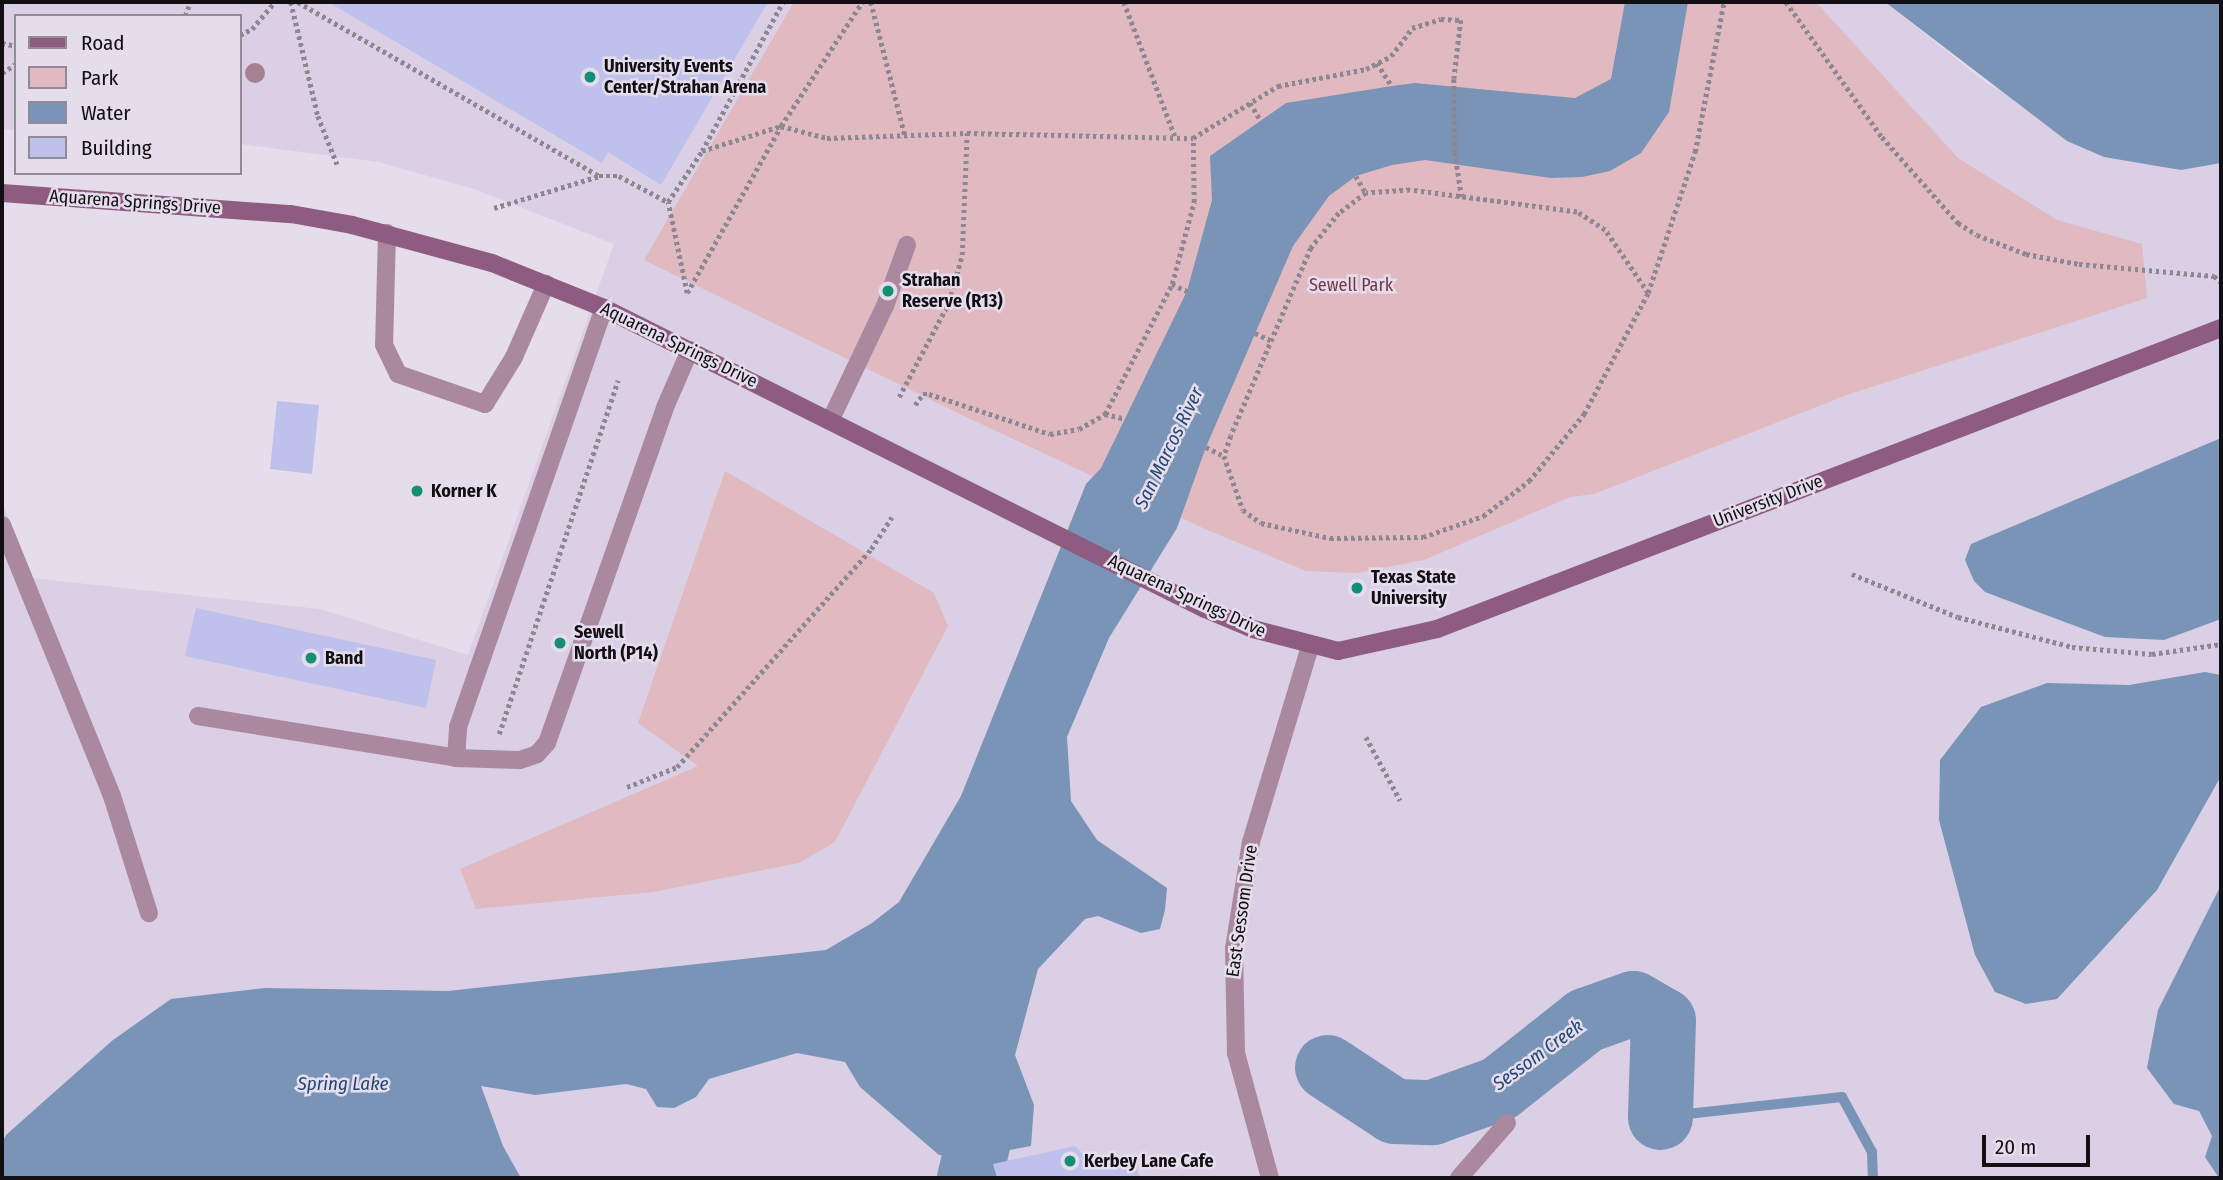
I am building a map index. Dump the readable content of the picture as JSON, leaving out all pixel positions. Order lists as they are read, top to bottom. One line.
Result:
{"streets":{"main road":["Aquarena Springs Drive","University Drive"],"street":["East Sessom Drive"]},"crossings":[["Aquarena Springs Drive","University Drive"],["Aquarena Springs Drive","East Sessom Drive"],["University Drive","East Sessom Drive"]],"water":["San Marcos River","Sessom Creek","Spring Lake"],"parks":["Sewell Park"],"places":["University Events Center/Strahan Arena","Strahan Reserve (R13)","Korner K","Texas State University","Sewell North (P14)","Band","Kerbey Lane Cafe"],"legend":["Road","Park","Water","Building"],"scale_bar":"20 m"}
